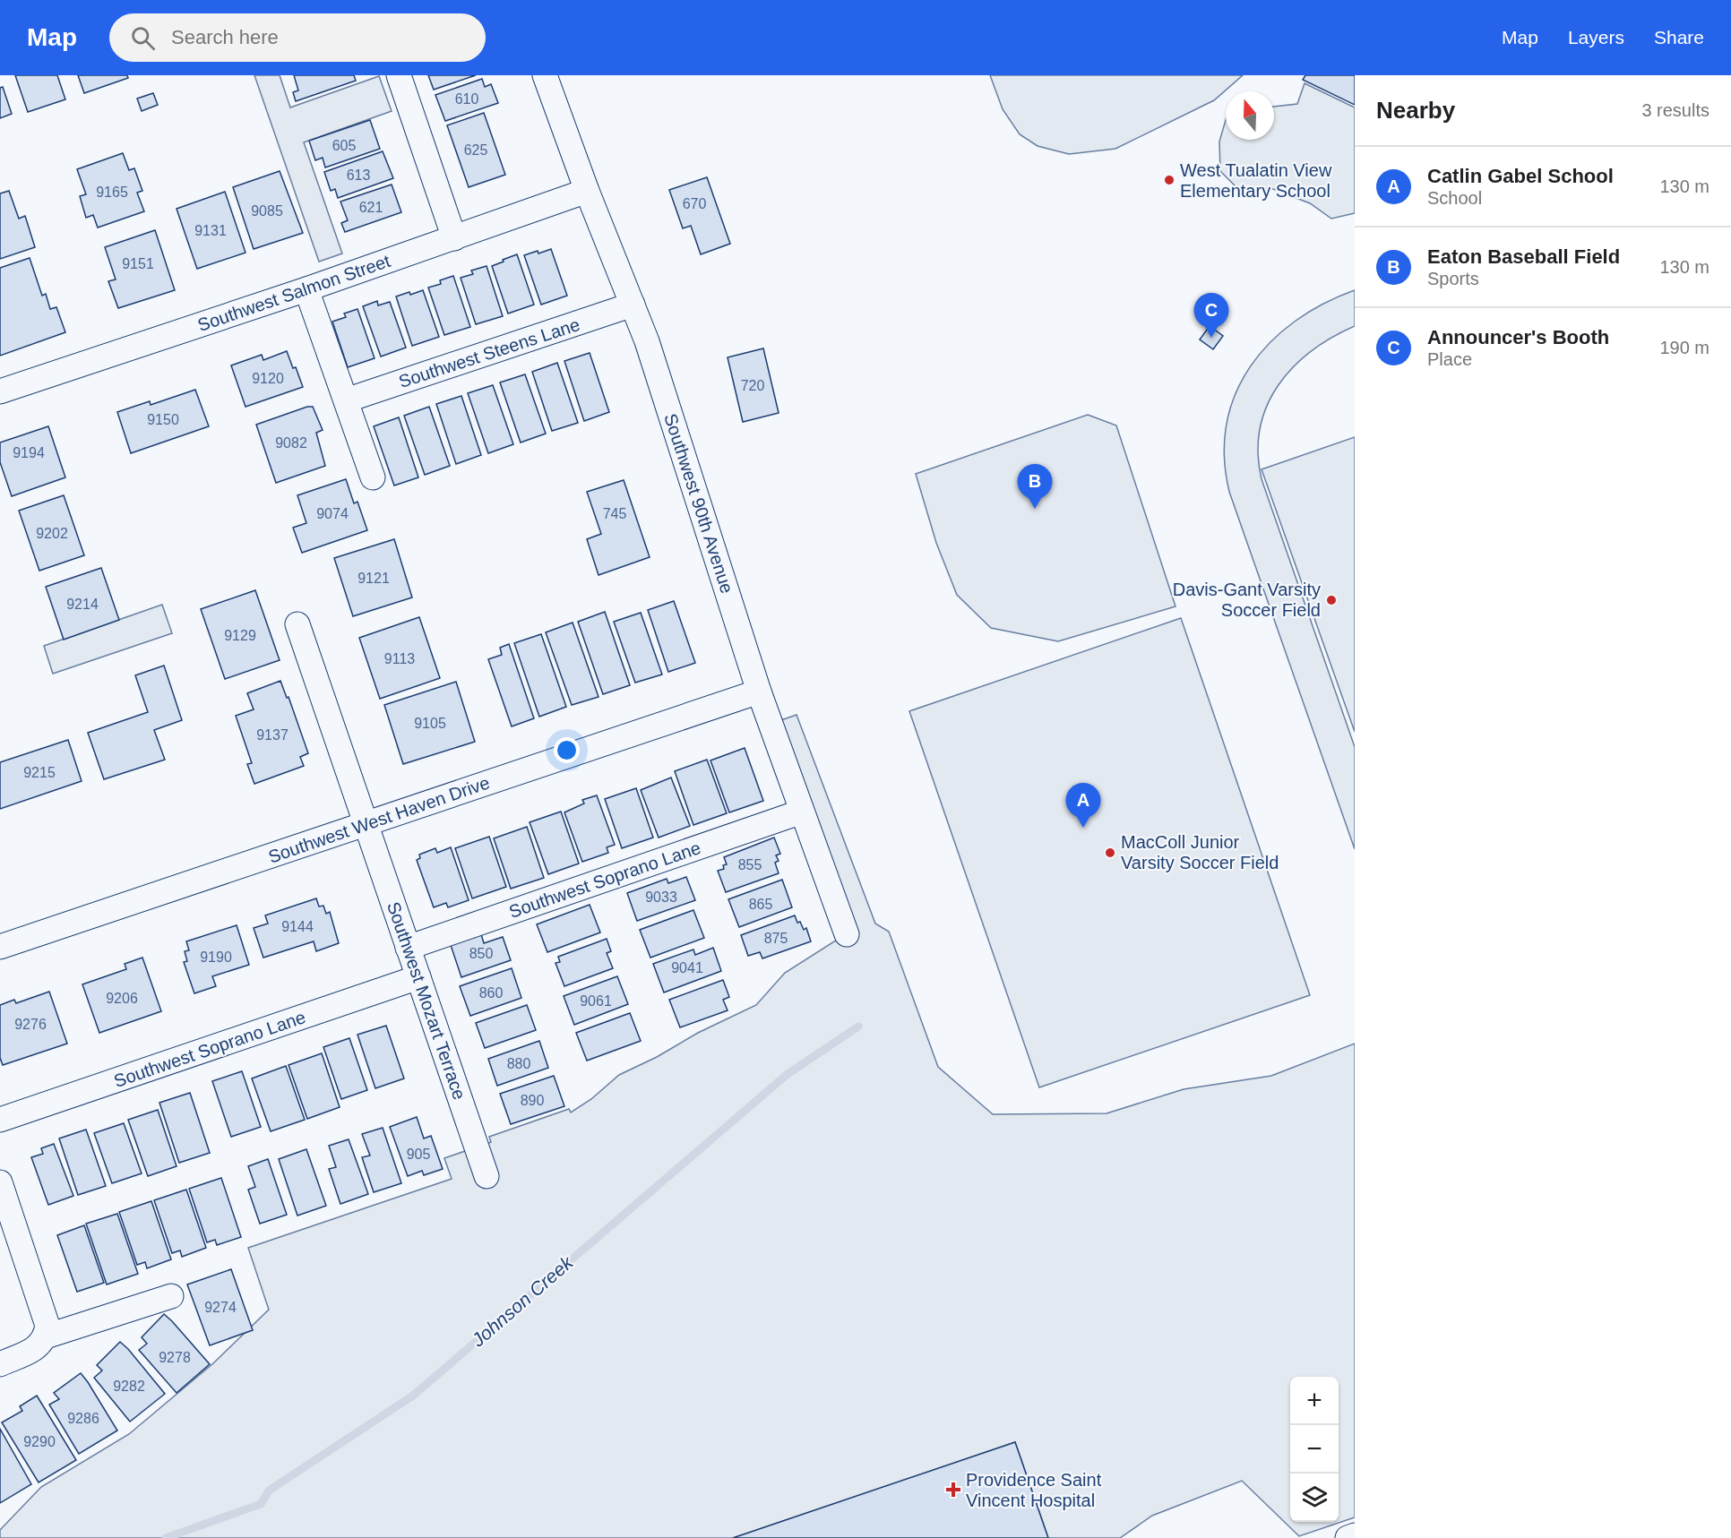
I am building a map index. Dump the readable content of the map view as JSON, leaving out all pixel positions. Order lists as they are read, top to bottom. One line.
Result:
{"streets":{"street":["Southwest Salmon Street","Southwest Steens Lane","Southwest 90th Avenue","Southwest West Haven Drive","Southwest Soprano Lane","Southwest Mozart Terrace"]},"crossings":[["Southwest Salmon Street","Southwest 90th Avenue"],["Southwest Steens Lane","Southwest 90th Avenue"],["Southwest 90th Avenue","Southwest West Haven Drive"],["Southwest 90th Avenue","Southwest Soprano Lane"],["Southwest West Haven Drive","Southwest Mozart Terrace"],["Southwest Soprano Lane","Southwest Mozart Terrace"]],"water":["Johnson Creek"],"places":{"other":["West Tualatin View Elementary School","Davis-Gant Varsity Soccer Field","MacColl Junior Varsity Soccer Field"],"health":["Providence Saint Vincent Hospital"]},"house_numbers":["610","605","625","613","9165","670","621","9085","9131","9151","9120","720","9150","9082","9194","9074","745","9202","9121","9214","9129","9113","9105","9137","9215","855","9033","865","9144","875","850","9190","9041","860","9206","9061","9276","880","890","905","9274","9278","9282","9286","9290"],"north":"top","page":{"header":"Map","search":"Search here","nav":["Map","Layers","Share"],"heading":["Nearby","3 results"],"list":[{"mark":"A","name":"Catlin Gabel School","note":"School","value":"130 m"},{"mark":"B","name":"Eaton Baseball Field","note":"Sports","value":"130 m"},{"mark":"C","name":"Announcer's Booth","note":"Place","value":"190 m"}],"pins":["C","B","A"],"map_buttons":["+","−"]}}
